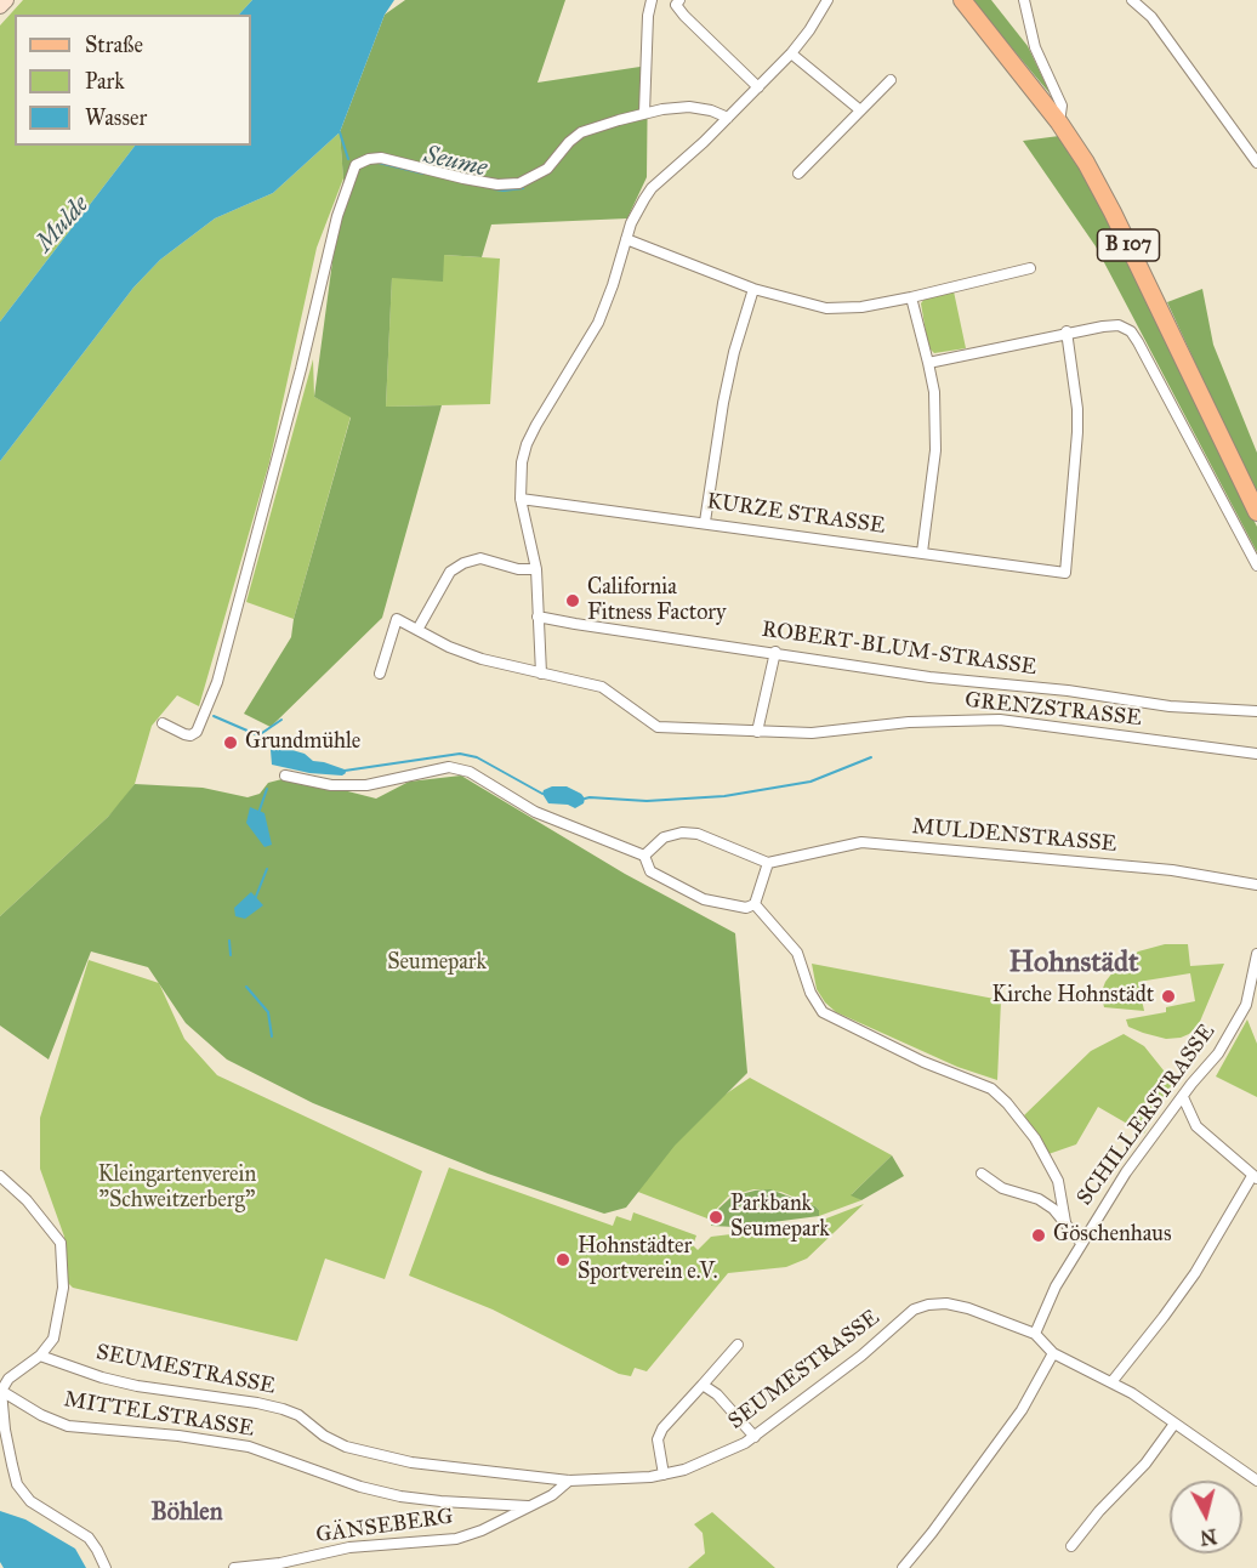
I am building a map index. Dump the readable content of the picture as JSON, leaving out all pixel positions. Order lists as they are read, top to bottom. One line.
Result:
{"streets":{"main road":["B 107"],"street":["KURZE STRASSE","ROBERT-BLUM-STRASSE","GRENZSTRASSE","MULDENSTRASSE","SCHILLERSTRASSE","SEUMESTRASSE","MITTELSTRASSE","GÄNSEBERG"]},"crossings":[["SCHILLERSTRASSE","SEUMESTRASSE"],["SEUMESTRASSE","GÄNSEBERG"],["MITTELSTRASSE","GÄNSEBERG"]],"districts":["Hohnstädt","Böhlen"],"water":["Seume","Mulde"],"parks":["Seumepark","Kleingartenverein \"Schweitzerberg\""],"places":["California Fitness Factory","Grundmühle","Kirche Hohnstädt","Parkbank Seumepark","Göschenhaus","Hohnstädter Sportverein e.V."],"legend":["Straße","Park","Wasser"],"north":"bottom"}
